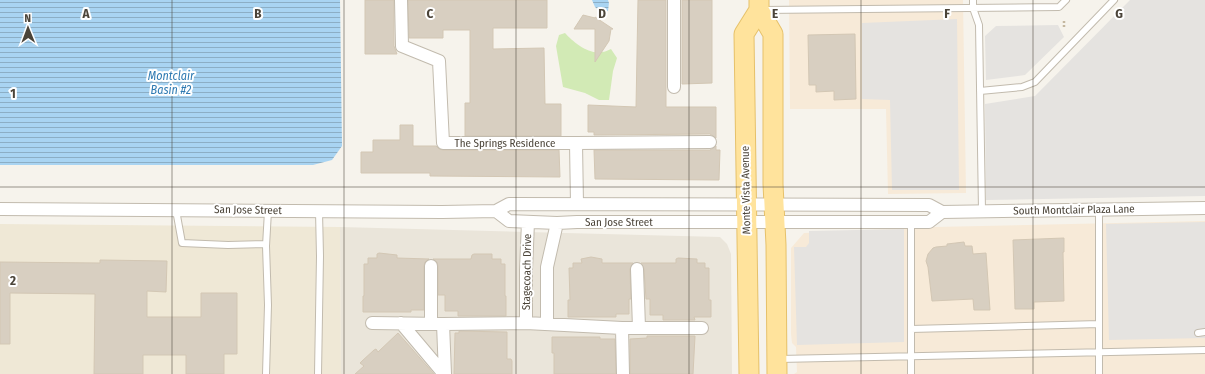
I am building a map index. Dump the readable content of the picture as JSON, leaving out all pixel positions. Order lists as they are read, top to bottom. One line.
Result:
{"streets":{"main road":["Monte Vista Avenue"],"street":["The Springs Residence","San Jose Street","South Montclair Plaza Lane","Stagecoach Drive"]},"crossings":[["Monte Vista Avenue","San Jose Street"],["Monte Vista Avenue","South Montclair Plaza Lane"],["San Jose Street","South Montclair Plaza Lane"],["San Jose Street","Stagecoach Drive"]],"water":["Montclair Basin #2"],"north":"top","grid":{"columns":["A","B","C","D","E","F","G"],"rows":["1","2"]}}
